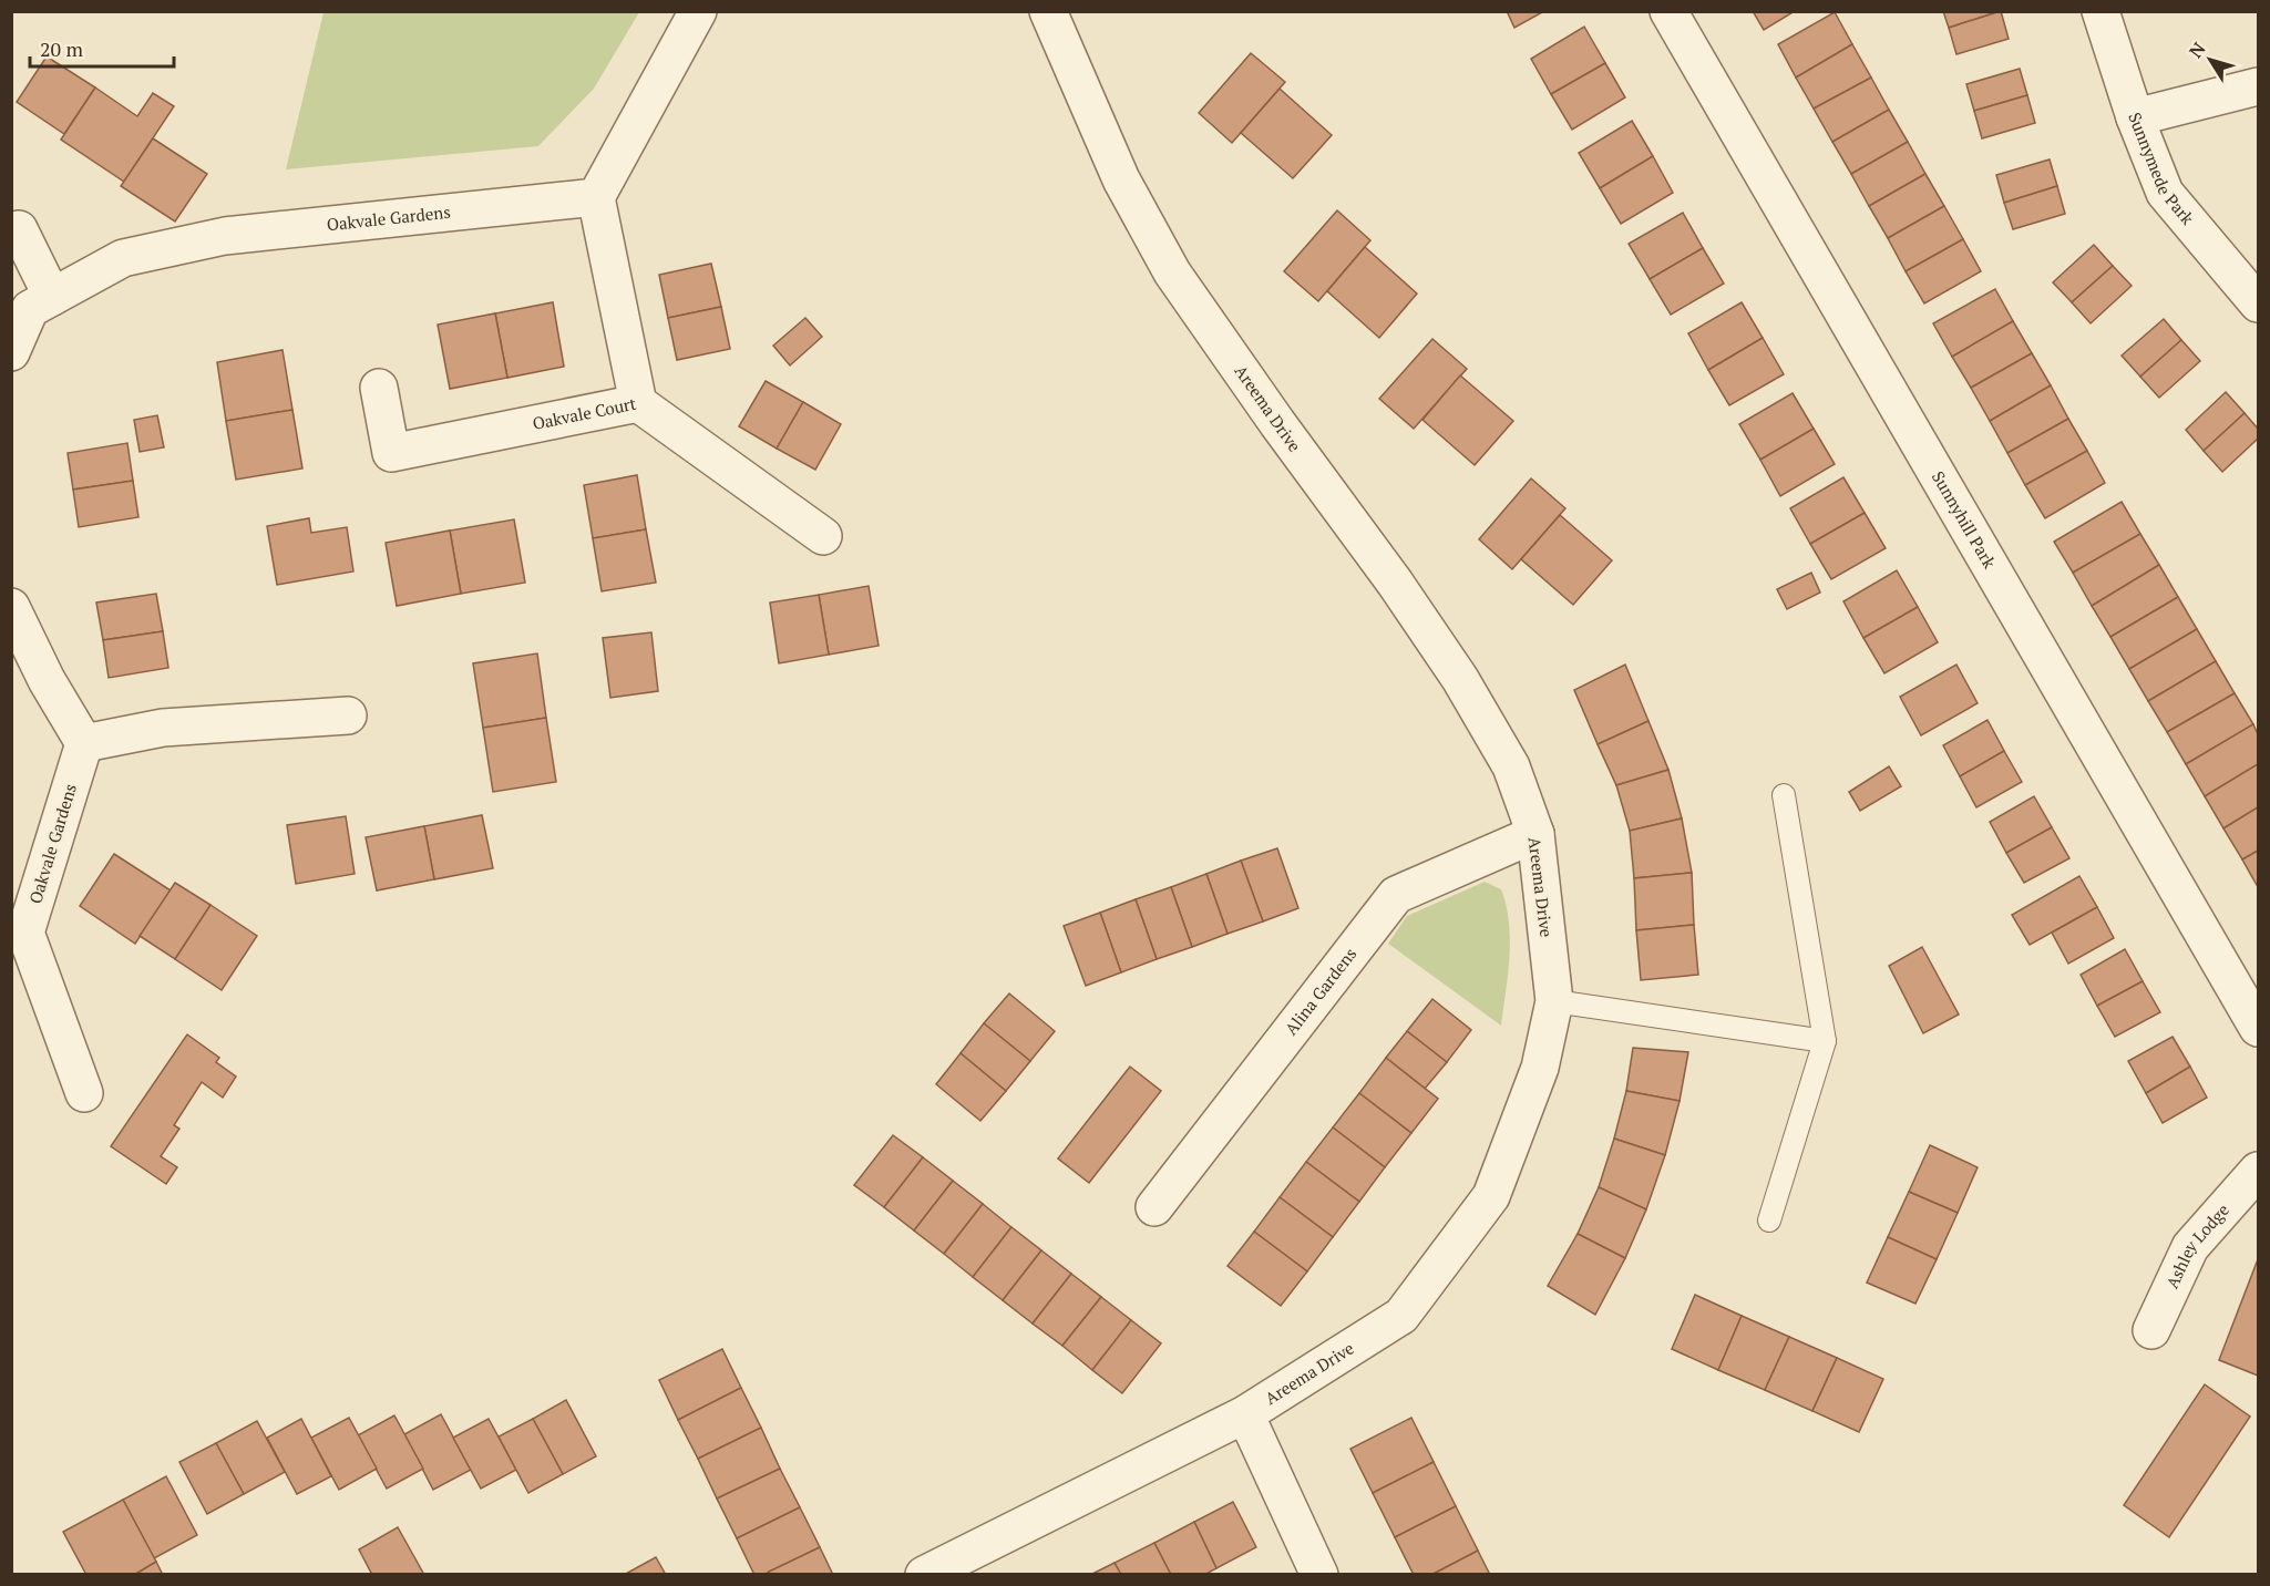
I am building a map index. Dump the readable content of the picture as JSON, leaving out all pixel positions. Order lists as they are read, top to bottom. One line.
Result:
{"streets":{"street":["Sunnymede Park","Oakvale Gardens","Areema Drive","Oakvale Court","Sunnyhill Park","Alina Gardens","Ashley Lodge"]},"crossings":[["Oakvale Gardens","Oakvale Court"],["Areema Drive","Alina Gardens"]],"scale_bar":"20 m","north":"top left"}
